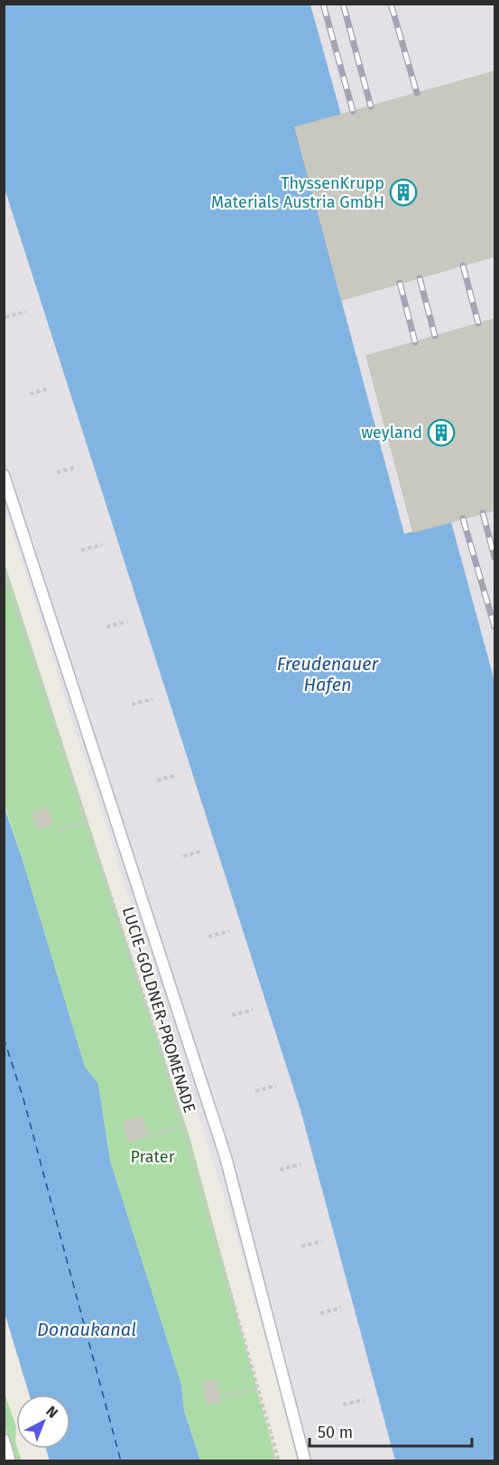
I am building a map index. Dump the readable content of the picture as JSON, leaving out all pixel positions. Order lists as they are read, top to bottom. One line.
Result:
{"streets":{"path":["LUCIE-GOLDNER-PROMENADE"]},"water":["Freudenauer Hafen","Donaukanal"],"parks":["Prater"],"places":{"building":["ThyssenKrupp Materials Austria GmbH","weyland"]},"scale_bar":"50 m","north":"top right"}
